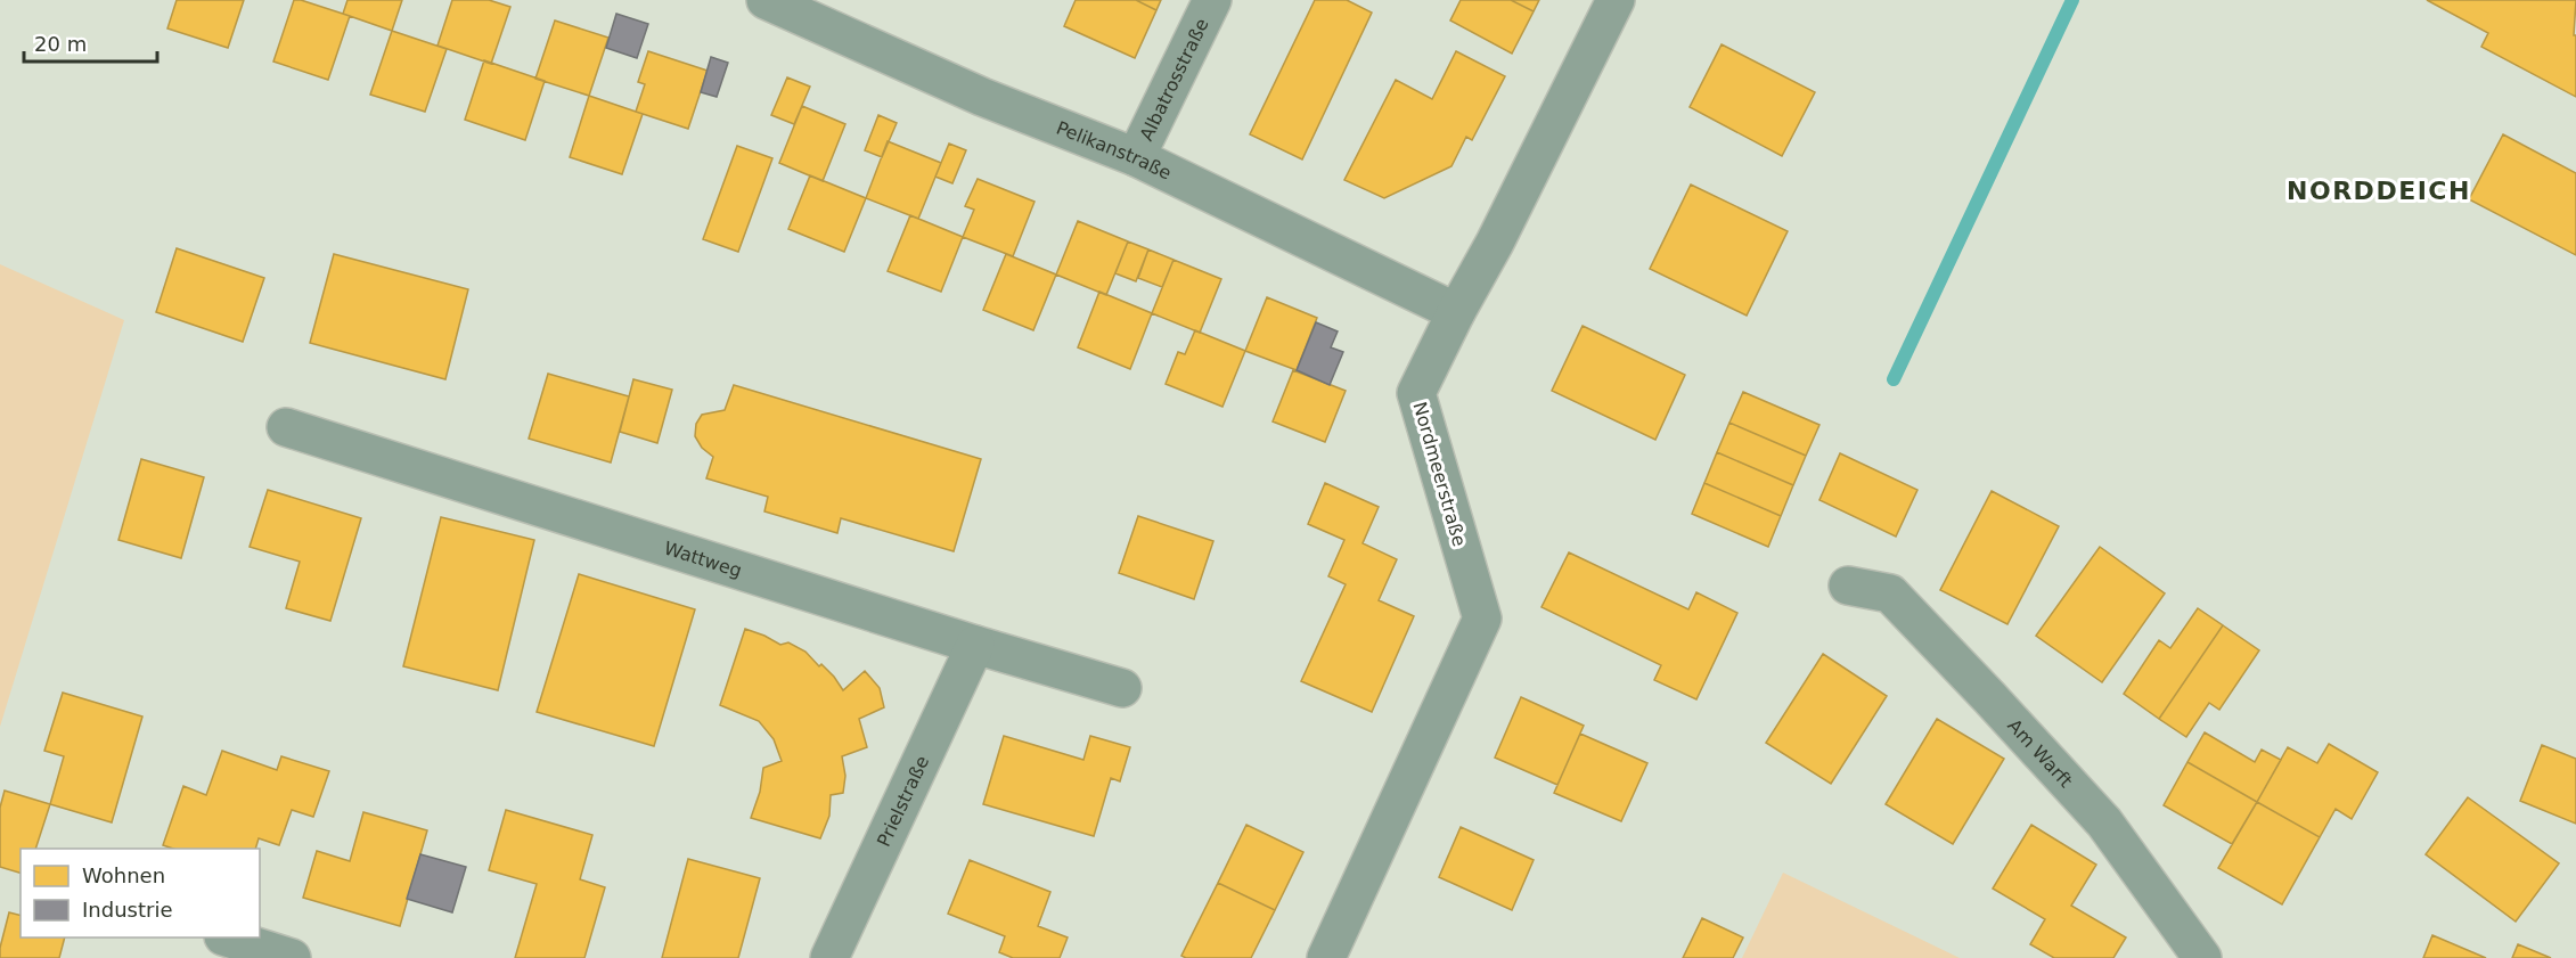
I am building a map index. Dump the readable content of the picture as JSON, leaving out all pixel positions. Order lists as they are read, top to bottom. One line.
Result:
{"streets":{"street":["Albatrosstraße","Pelikanstraße","Nordmeerstraße","Wattweg","Am Warft","Prielstraße"]},"crossings":[["Albatrosstraße","Pelikanstraße"],["Pelikanstraße","Nordmeerstraße"],["Wattweg","Prielstraße"]],"districts":["NORDDEICH"],"legend":["Wohnen","Industrie"],"scale_bar":"20 m"}
